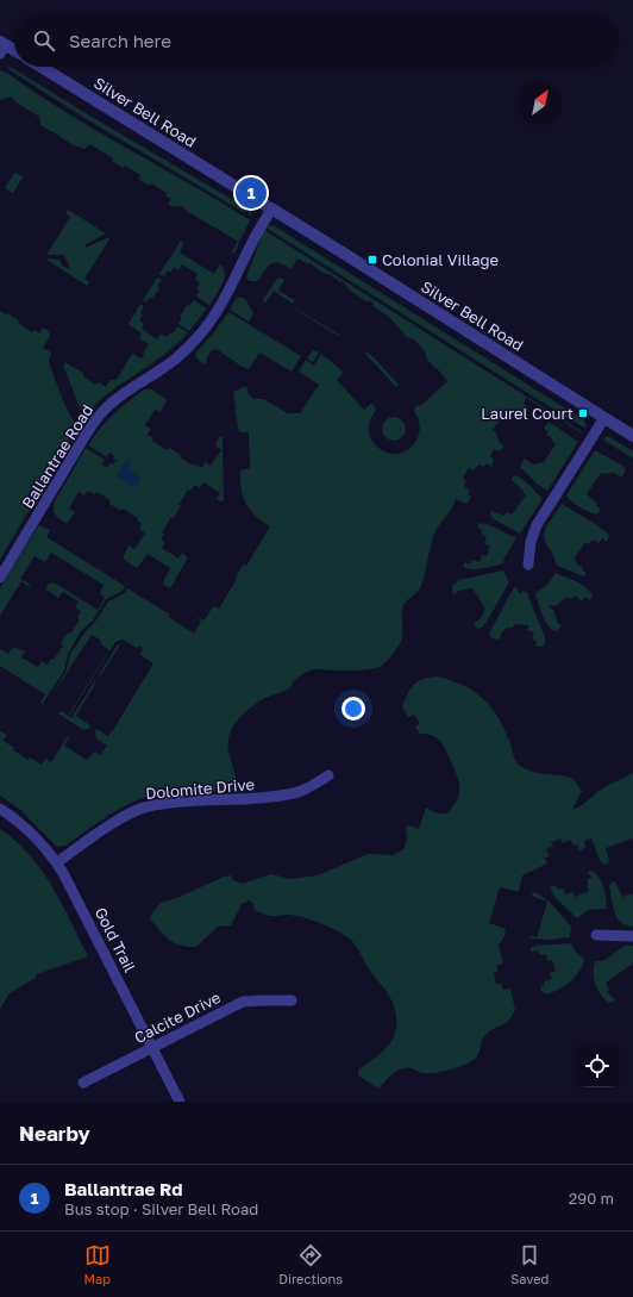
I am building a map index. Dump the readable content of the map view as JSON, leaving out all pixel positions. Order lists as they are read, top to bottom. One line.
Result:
{"streets":{"street":["Silver Bell Road","Ballantrae Road","Dolomite Drive","Gold Trail","Calcite Drive"]},"crossings":[["Silver Bell Road","Ballantrae Road"],["Dolomite Drive","Gold Trail"],["Gold Trail","Calcite Drive"]],"places":{"transit":["Colonial Village","Laurel Court"]},"north":"top right","page":{"search":"Search here","pins":"1","heading":"Nearby","list":[{"mark":"1","name":"Ballantrae Rd","note":"Bus stop · Silver Bell Road","value":"290 m"}],"nav":["Map","Directions","Saved"]}}
